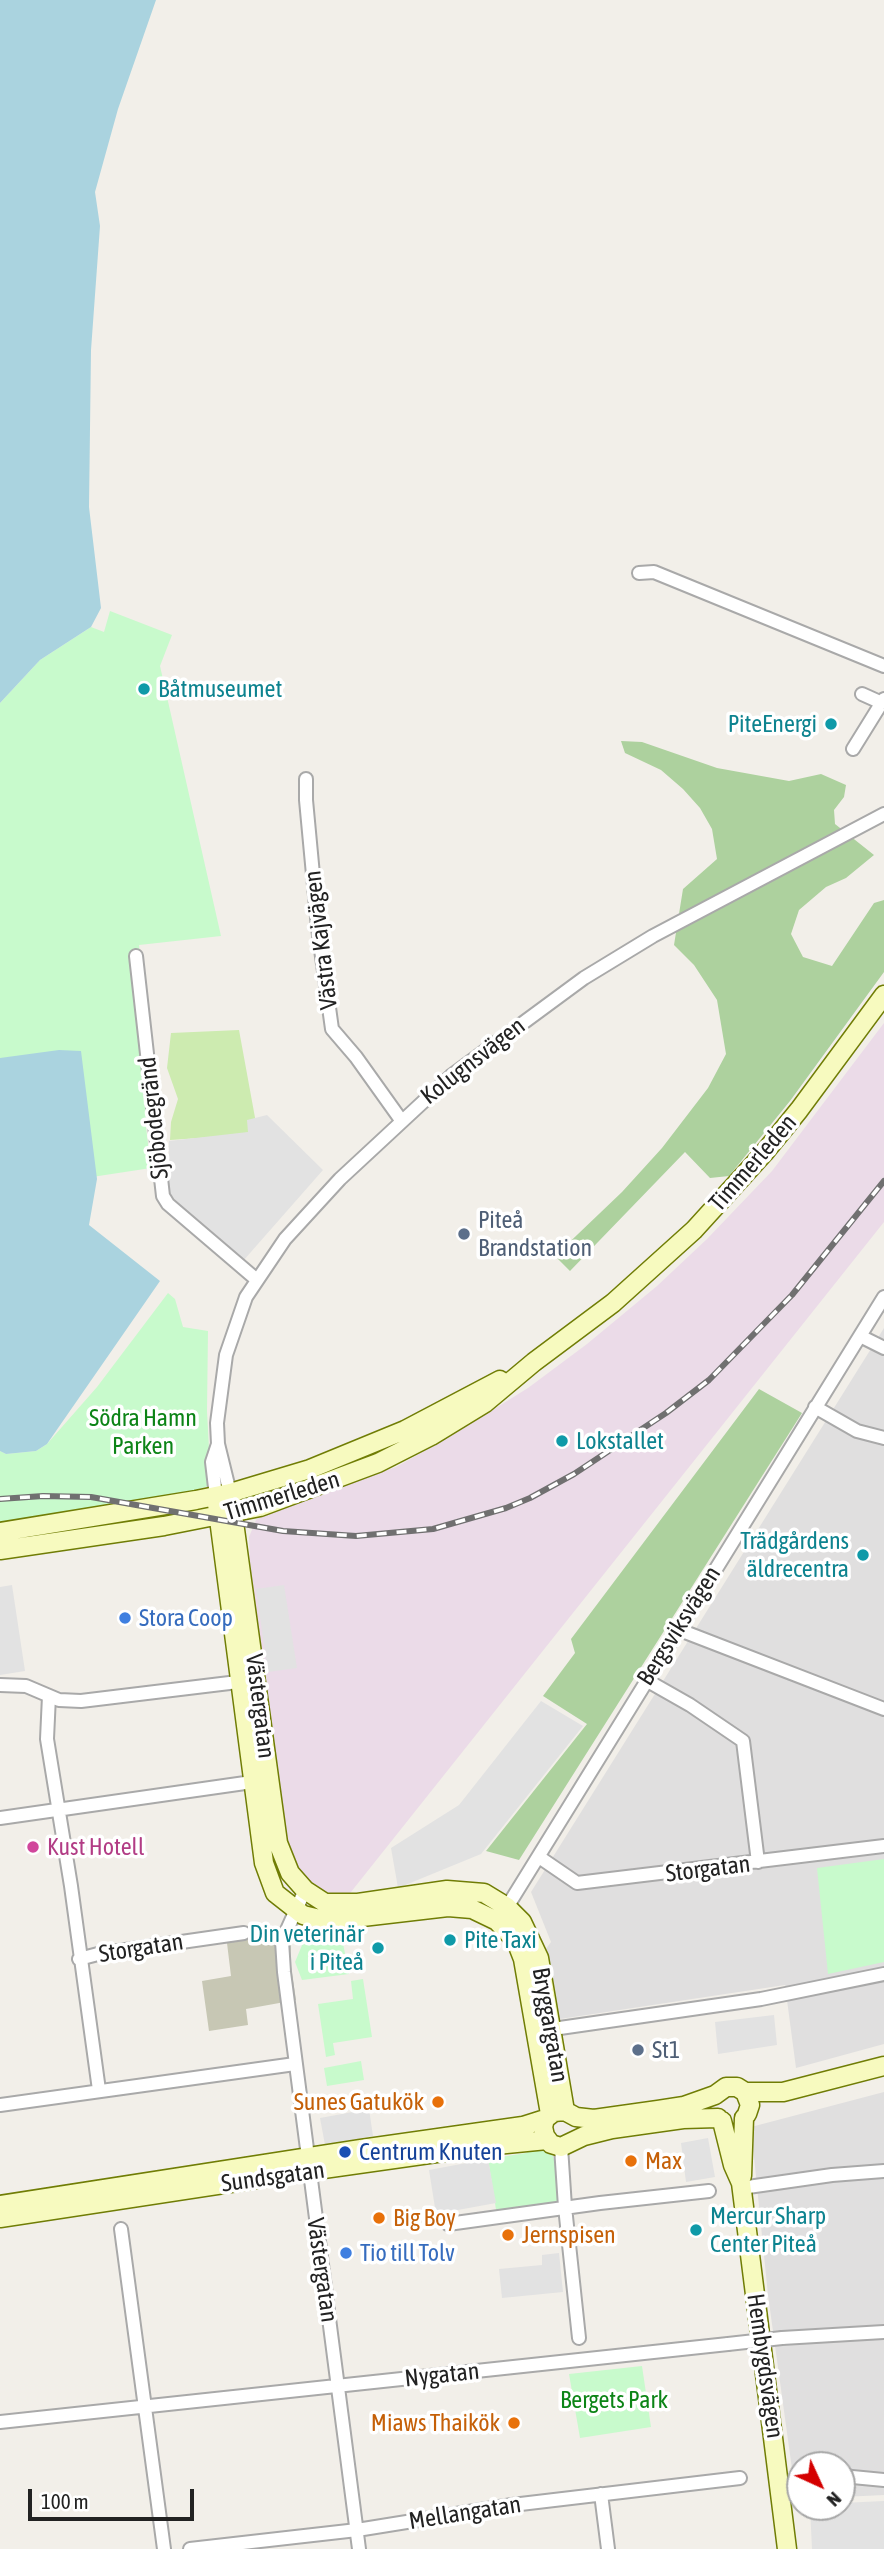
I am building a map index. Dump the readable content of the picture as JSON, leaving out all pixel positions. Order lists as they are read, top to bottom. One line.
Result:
{"streets":{"main road":["Timmerleden","Västergatan","Bryggargatan","Sundsgatan","Hembygdsvägen"],"street":["Västra Kajvägen","Kolugnsvägen","Sjöbodegränd","Bergsviksvägen","Storgatan","Nygatan","Mellangatan"]},"crossings":[["Västra Kajvägen","Kolugnsvägen"],["Kolugnsvägen","Sjöbodegränd"],["Kolugnsvägen","Timmerleden"],["Kolugnsvägen","Västergatan"],["Timmerleden","Västergatan"],["Bergsviksvägen","Storgatan"],["Bergsviksvägen","Bryggargatan"],["Västergatan","Sundsgatan"],["Västergatan","Nygatan"],["Västergatan","Mellangatan"],["Bryggargatan","Sundsgatan"],["Sundsgatan","Hembygdsvägen"]],"parks":["Södra Hamn Parken","Bergets Park"],"places":["Båtmuseumet","PiteEnergi","Piteå Brandstation","Lokstallet","Trädgårdens äldrecentra","Stora Coop","Kust Hotell","Pite Taxi","Din veterinär i Piteå","St1","Sunes Gatukök","Centrum Knuten","Max","Big Boy","Mercur Sharp Center Piteå","Jernspisen","Tio till Tolv","Miaws Thaikök"],"scale_bar":"100 m","north":"bottom right"}
